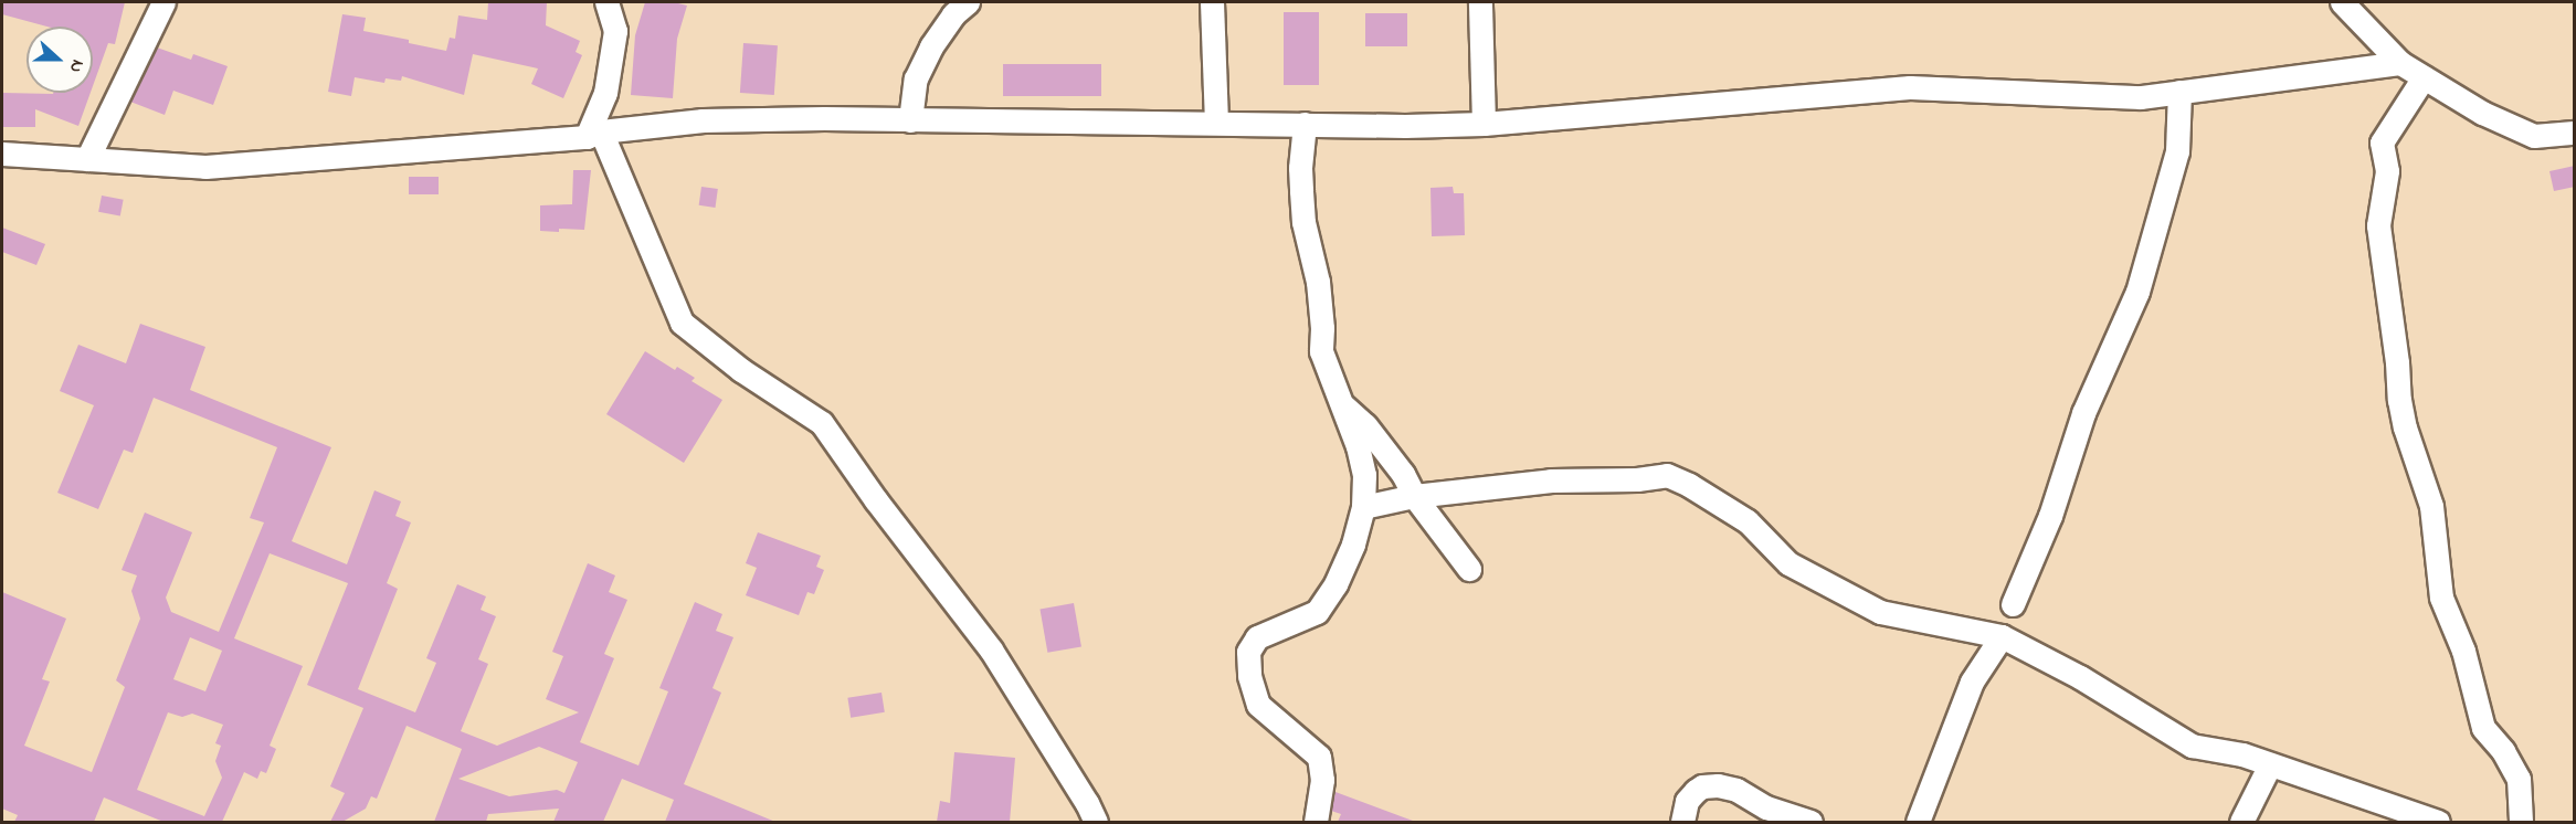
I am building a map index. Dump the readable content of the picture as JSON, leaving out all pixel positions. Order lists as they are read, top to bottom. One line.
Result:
{"north":"right"}
